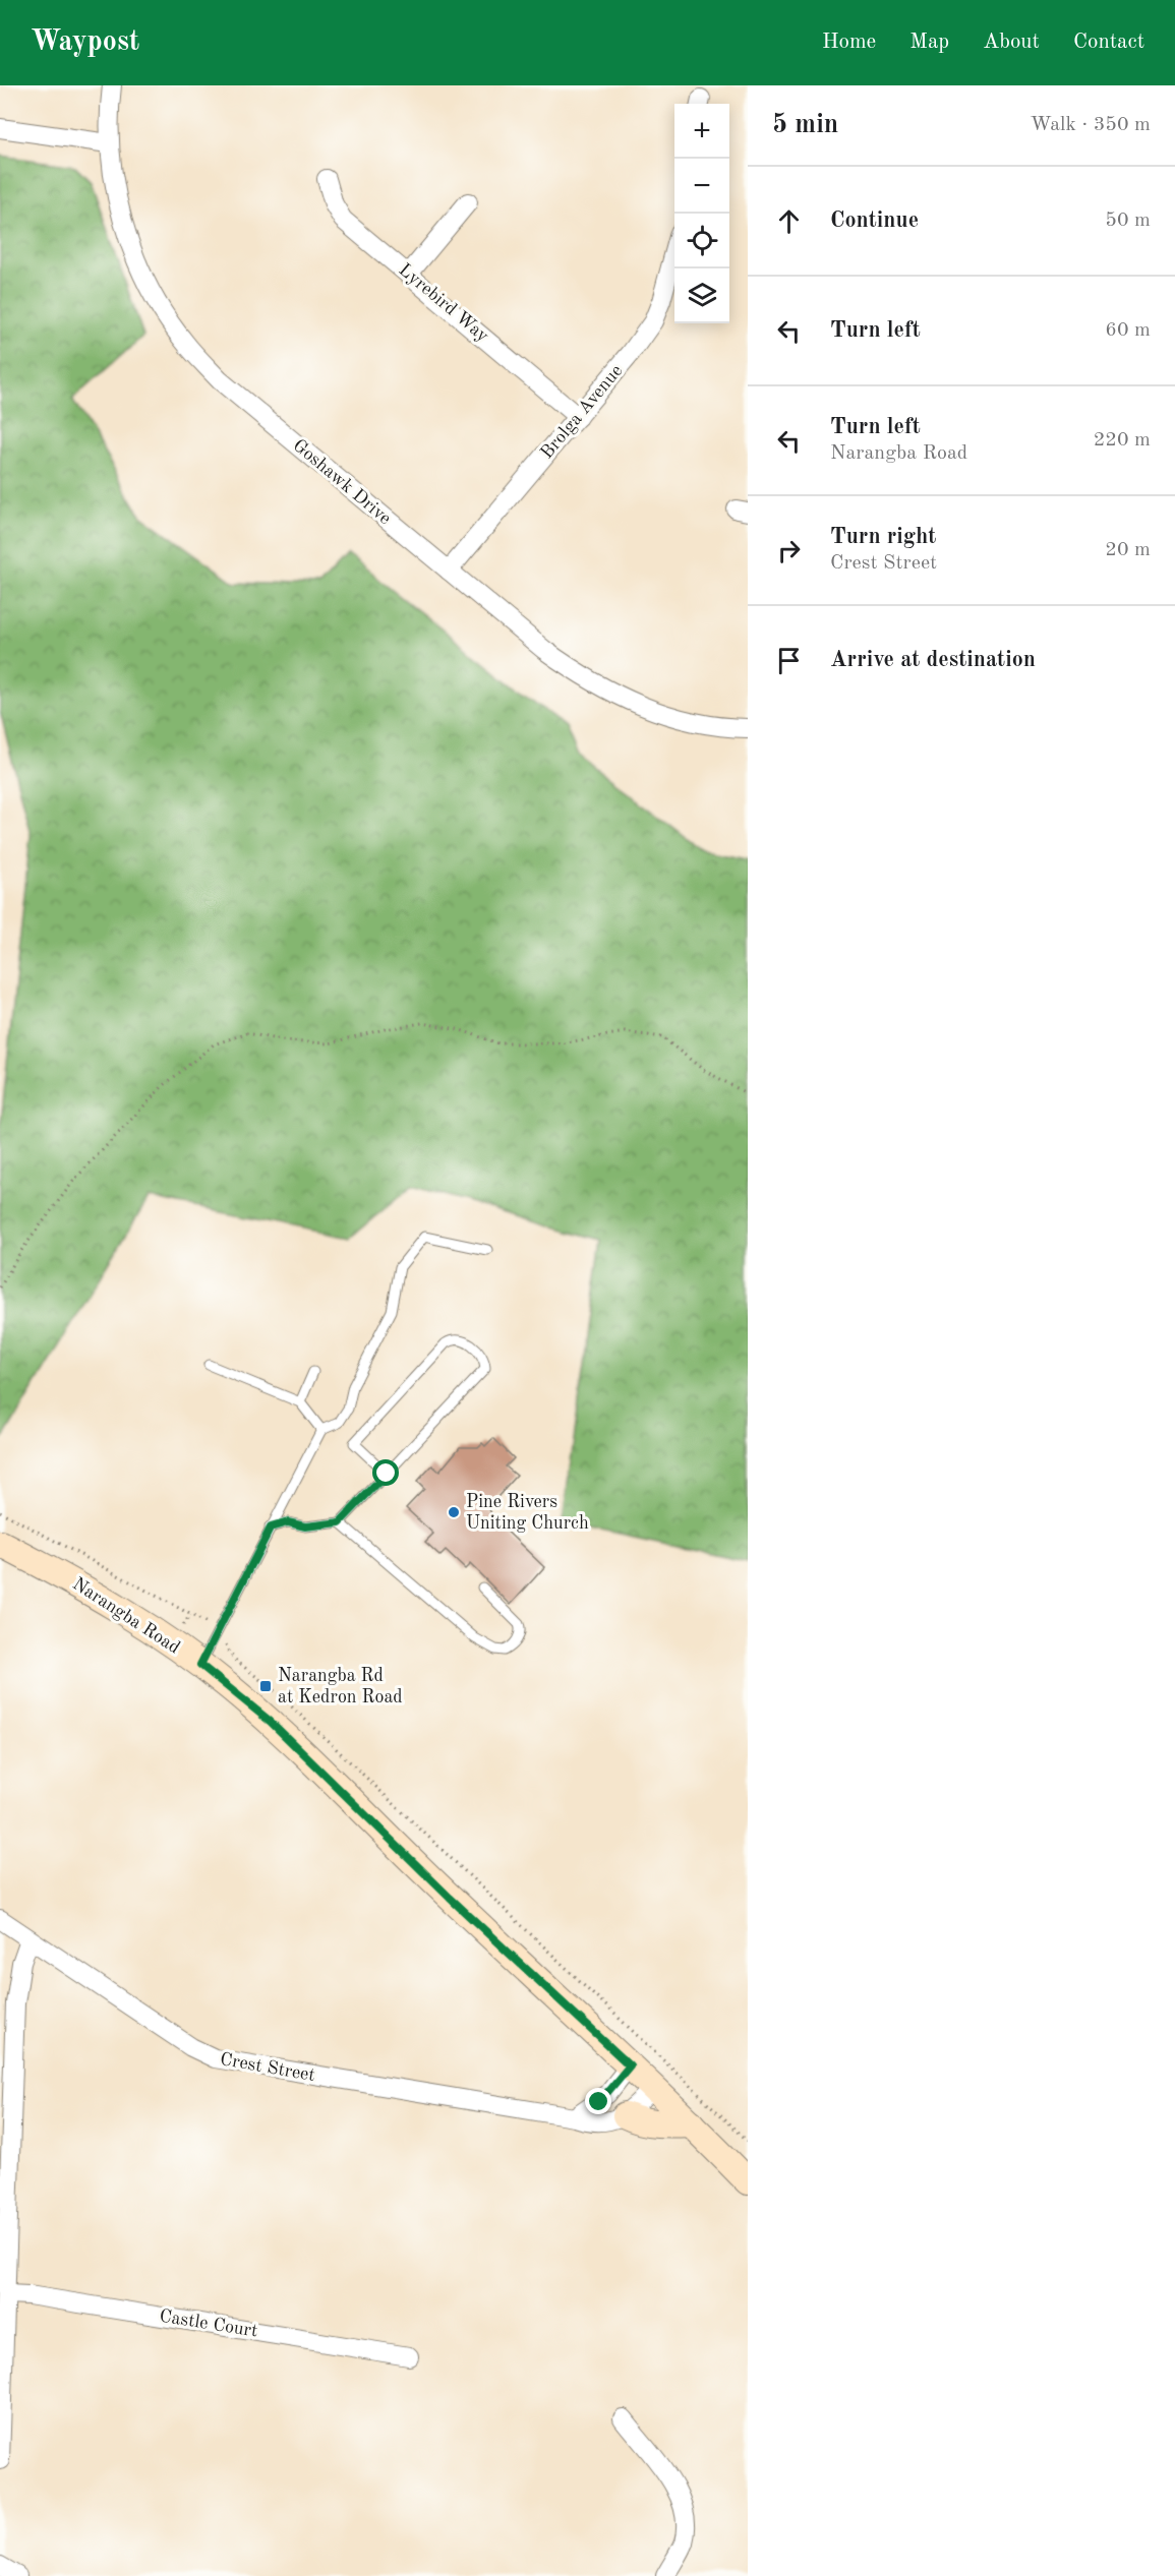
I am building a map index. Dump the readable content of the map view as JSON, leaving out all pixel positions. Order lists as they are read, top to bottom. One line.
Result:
{"streets":{"main road":["Narangba Road"],"street":["Lyrebird Way","Brolga Avenue","Goshawk Drive","Crest Street","Castle Court"]},"crossings":[["Lyrebird Way","Brolga Avenue"],["Brolga Avenue","Goshawk Drive"]],"places":{"other":["Pine Rivers Uniting Church"],"transit":["Narangba Rd at Kedron Road"]},"page":{"header":"Waypost","nav":["Home","Map","About","Contact"],"heading":["5 min","Walk · 350 m"],"map_buttons":["+","−"],"list":[["Continue","50 m"],["Turn left","60 m"],["Turn left","Narangba Road","220 m"],["Turn right","Crest Street","20 m"],"Arrive at destination"]}}
